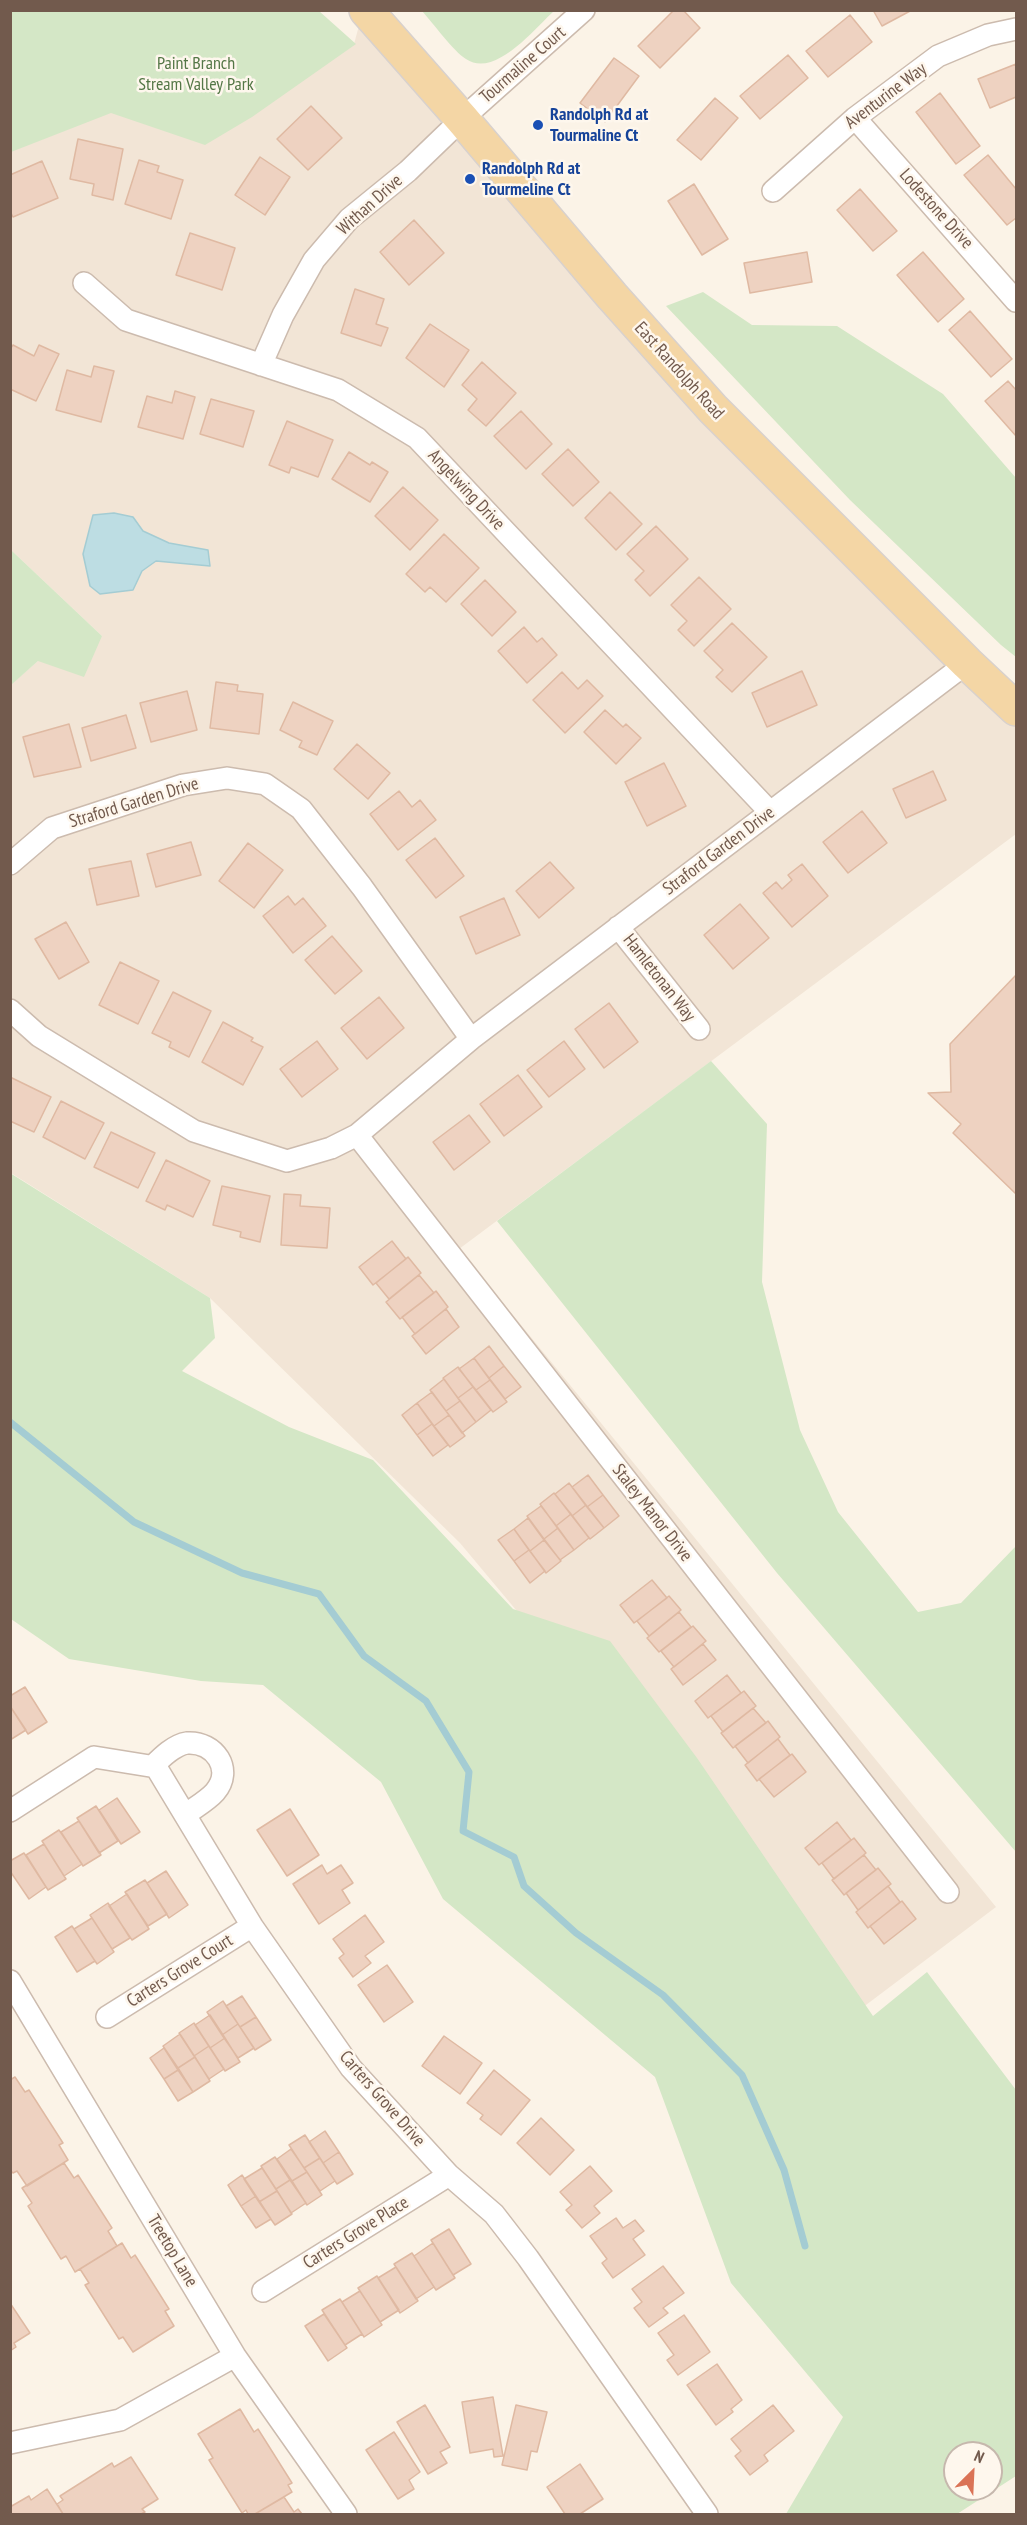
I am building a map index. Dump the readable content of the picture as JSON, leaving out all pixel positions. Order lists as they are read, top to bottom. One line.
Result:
{"streets":{"main road":["East Randolph Road"],"street":["Tourmaline Court","Aventurine Way","Withan Drive","Lodestone Drive","Angelwing Drive","Straford Garden Drive","Hamletonan Way","Staley Manor Drive","Carters Grove Court","Carters Grove Drive","Carters Grove Place","Treetop Lane"]},"crossings":[["Tourmaline Court","Withan Drive"],["Tourmaline Court","East Randolph Road"],["Aventurine Way","Lodestone Drive"],["Withan Drive","East Randolph Road"],["Withan Drive","Angelwing Drive"],["East Randolph Road","Straford Garden Drive"],["Angelwing Drive","Straford Garden Drive"],["Straford Garden Drive","Hamletonan Way"],["Straford Garden Drive","Staley Manor Drive"],["Carters Grove Court","Carters Grove Drive"],["Carters Grove Drive","Carters Grove Place"]],"parks":["Paint Branch Stream Valley Park"],"places":["Randolph Rd at Tourmaline Ct","Randolph Rd at Tourmeline Ct"],"north":"top right"}
